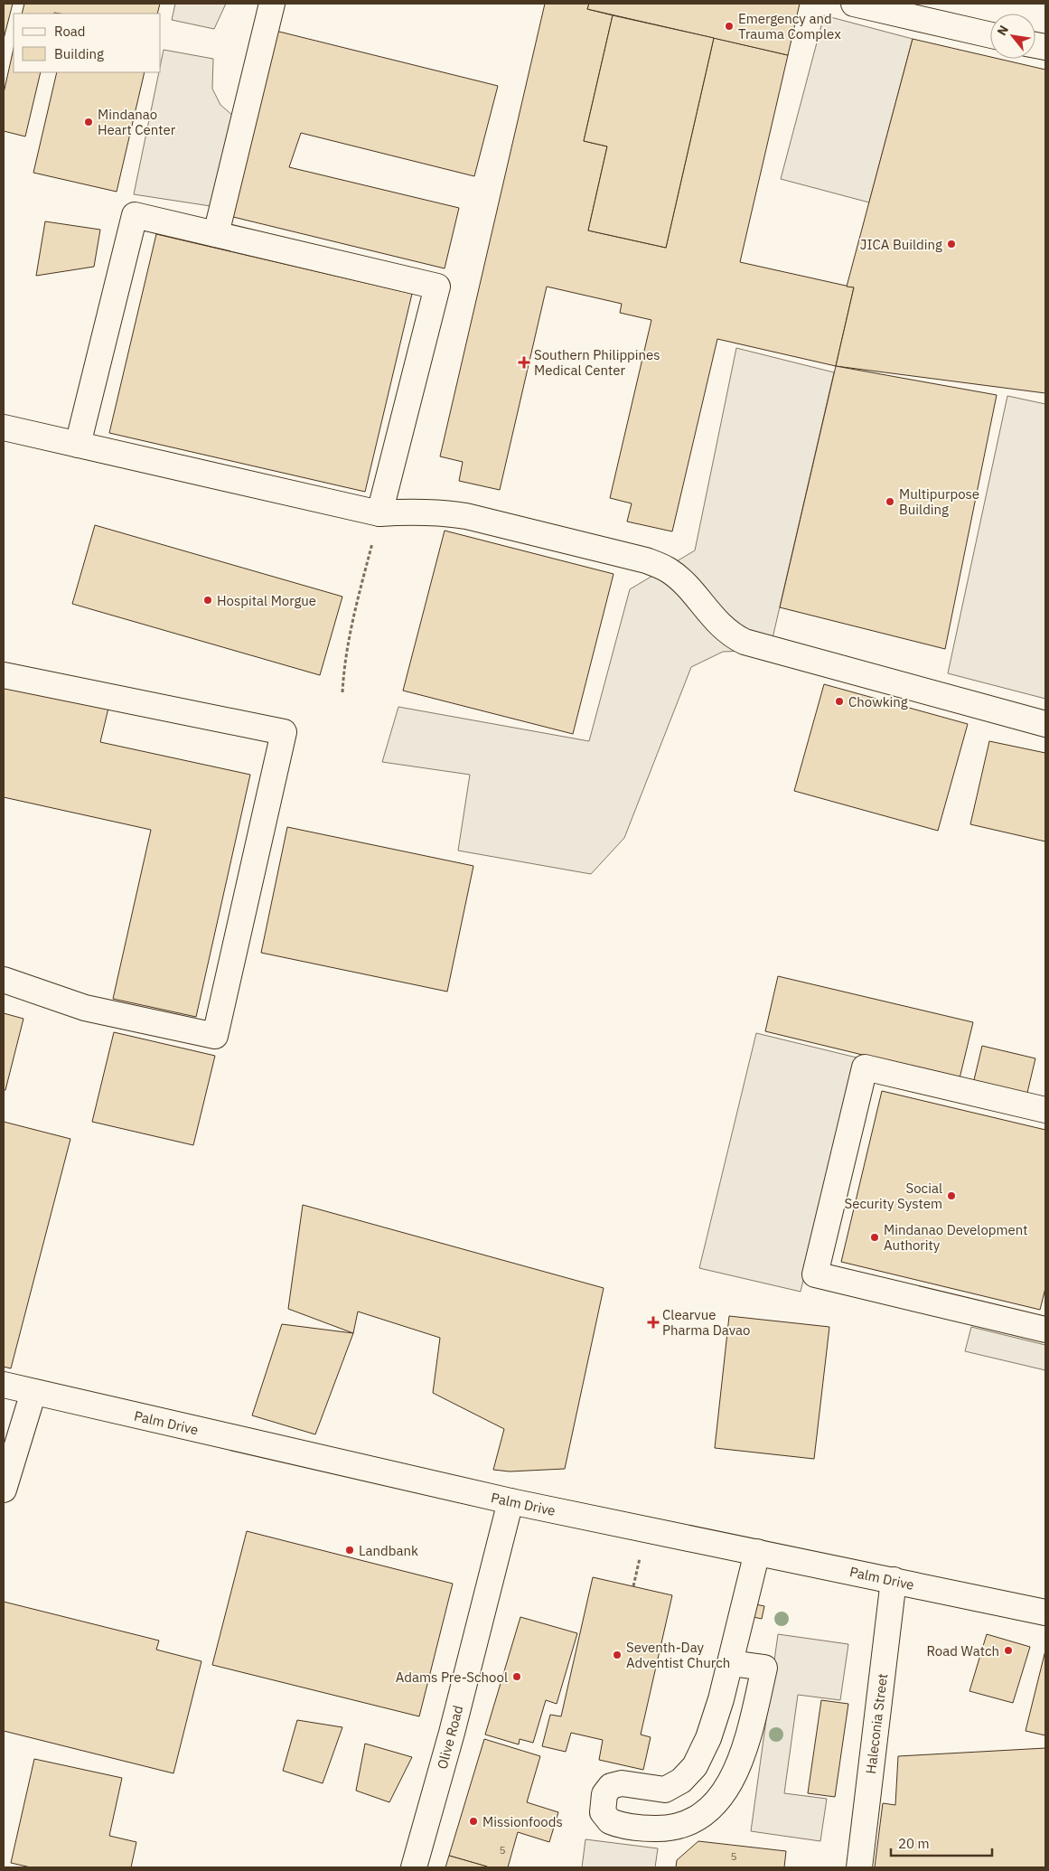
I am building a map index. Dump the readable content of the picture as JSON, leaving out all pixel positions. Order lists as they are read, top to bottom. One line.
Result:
{"streets":{"street":["Palm Drive","Haleconia Street","Olive Road"]},"crossings":[["Palm Drive","Haleconia Street"],["Palm Drive","Olive Road"]],"places":{"other":["Emergency and Trauma Complex","Mindanao Heart Center","JICA Building","Multipurpose Building","Hospital Morgue","Chowking","Social Security System","Mindanao Development Authority","Landbank","Road Watch","Seventh-Day Adventist Church","Adams Pre-School","Missionfoods"],"health":["Southern Philippines Medical Center","Clearvue Pharma Davao"]},"house_numbers":["5","5"],"legend":["Road","Building"],"scale_bar":"20 m","north":"top left"}
